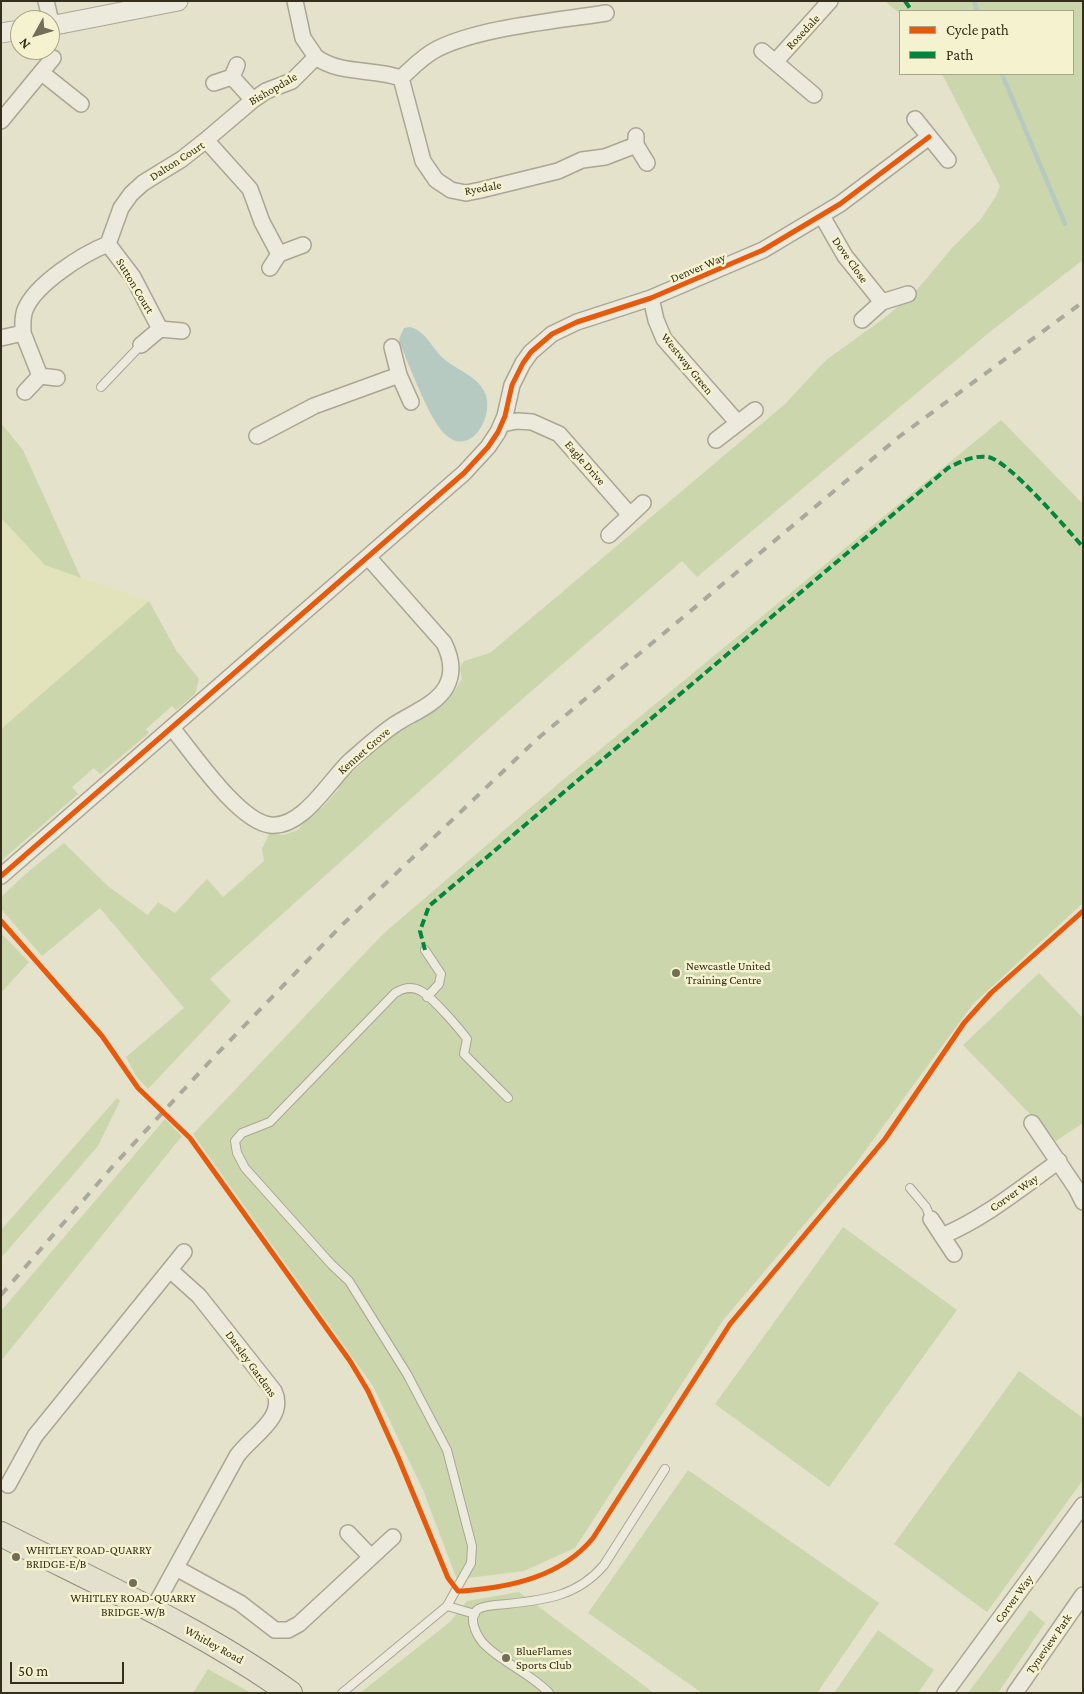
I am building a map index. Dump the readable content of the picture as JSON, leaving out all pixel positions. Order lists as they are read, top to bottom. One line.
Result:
{"streets":{"main road":["Whitley Road"],"street":["Rosedale","Bishopdale","Dalton Court","Ryedale","Dove Close","Denver Way","Sutton Court","Westway Green","Eagle Drive","Kennet Grove","Corver Way","Darsley Gardens","Tyneview Park"]},"crossings":[["Bishopdale","Dalton Court"],["Dalton Court","Sutton Court"],["Dove Close","Denver Way"],["Denver Way","Westway Green"],["Denver Way","Eagle Drive"],["Denver Way","Kennet Grove"],["Darsley Gardens","Whitley Road"]],"places":["Newcastle United Training Centre","WHITLEY ROAD-QUARRY BRIDGE-E/B","WHITLEY ROAD-QUARRY BRIDGE-W/B","BlueFlames Sports Club"],"legend":["Cycle path","Path"],"scale_bar":"50 m","north":"bottom left"}
